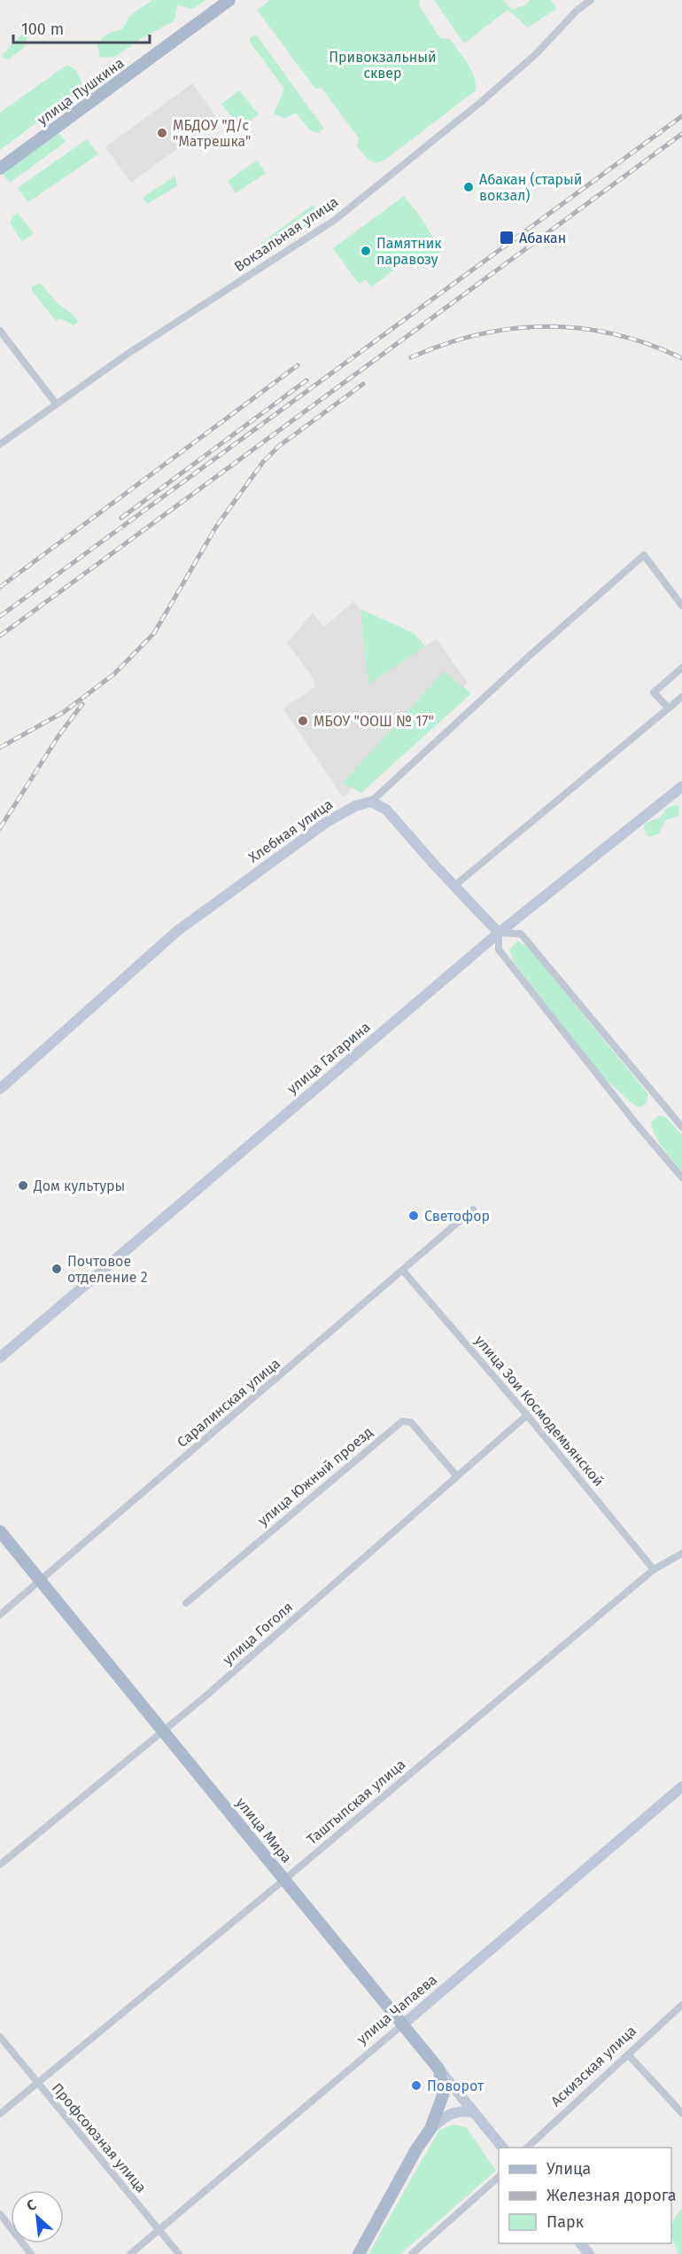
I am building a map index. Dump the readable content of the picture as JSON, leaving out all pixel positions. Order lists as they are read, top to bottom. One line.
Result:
{"streets":{"main road":["улица Пушкина","улица Мира"],"street":["Вокзальная улица","Хлебная улица","улица Гагарина","Саралинская улица","улица Зои Космодемьянской","улица Южный проезд","улица Гоголя","Таштыпская улица","улица Чапаева","Аскизская улица","Профсоюзная улица"]},"crossings":[["Саралинская улица","улица Зои Космодемьянской"],["Саралинская улица","улица Мира"],["улица Зои Космодемьянской","улица Гоголя"],["улица Зои Космодемьянской","Таштыпская улица"],["улица Южный проезд","улица Гоголя"],["улица Гоголя","улица Мира"],["Таштыпская улица","улица Мира"],["Таштыпская улица","Профсоюзная улица"],["улица Мира","улица Чапаева"],["улица Чапаева","Профсоюзная улица"]],"parks":["Привокзальный сквер"],"places":{"other":["МБДОУ \"Д/с \"Матрешка\"","Абакан (старый вокзал)","Памятник паравозу","МБОУ \"ООШ № 17\"","Дом культуры","Светофор","Почтовое отделение 2","Поворот"],"transit":["Абакан"]},"legend":["Улица","Железная дорога","Парк"],"scale_bar":"100 m","north":"top left"}
